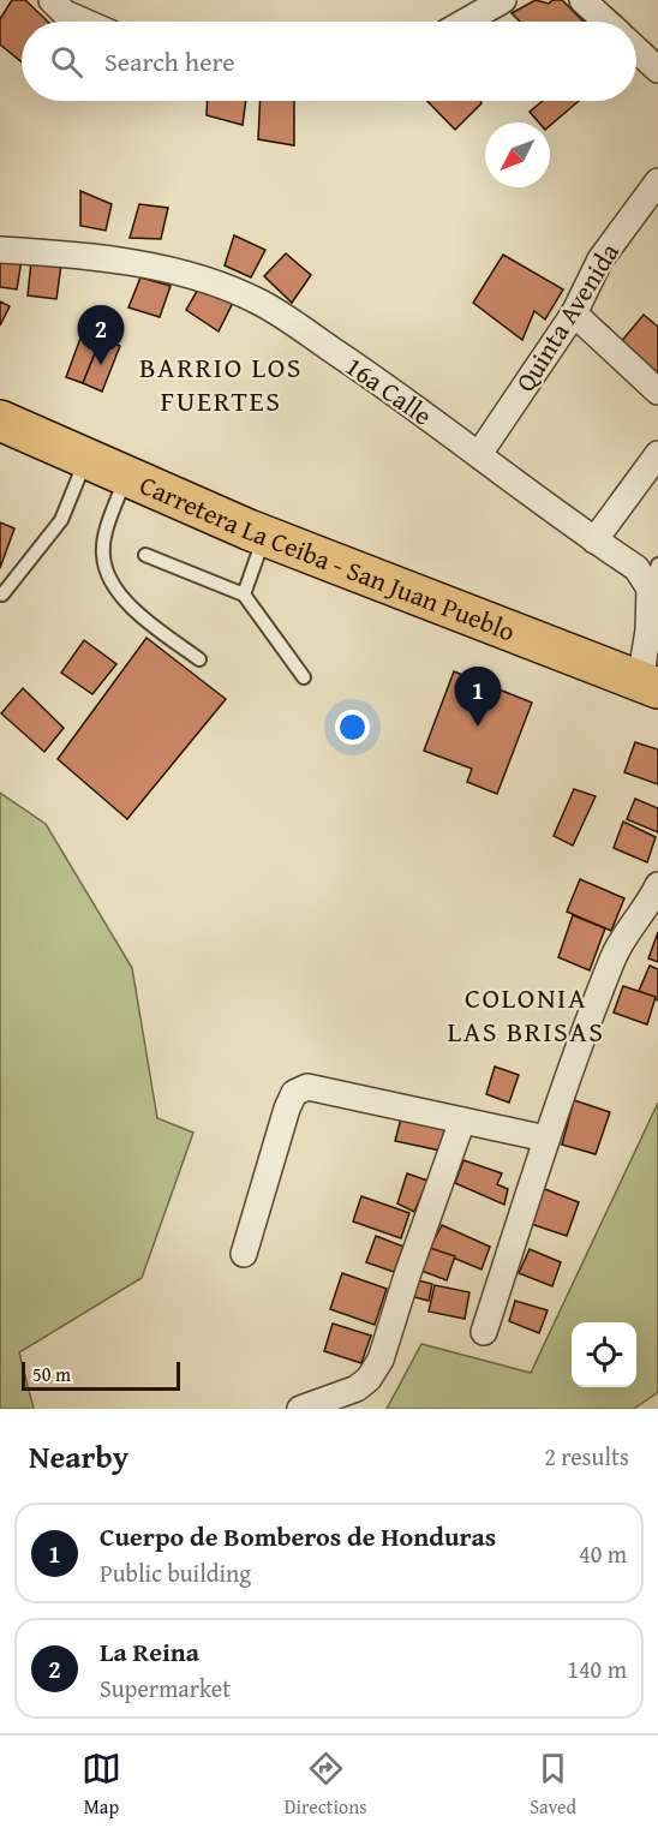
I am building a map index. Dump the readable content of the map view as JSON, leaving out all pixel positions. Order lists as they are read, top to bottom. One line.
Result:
{"streets":{"main road":["Carretera La Ceiba - San Juan Pueblo"],"street":["Quinta Avenida","16a Calle"]},"crossings":[["Quinta Avenida","16a Calle"],["16a Calle","Carretera La Ceiba - San Juan Pueblo"]],"districts":["BARRIO LOS FUERTES","COLONIA LAS BRISAS"],"scale_bar":"50 m","north":"bottom left","page":{"search":"Search here","pins":["2","1"],"scale":"50 m","heading":["Nearby","2 results"],"list":[{"mark":"1","name":"Cuerpo de Bomberos de Honduras","note":"Public building","value":"40 m"},{"mark":"2","name":"La Reina","note":"Supermarket","value":"140 m"}],"nav":["Map","Directions","Saved"]}}
